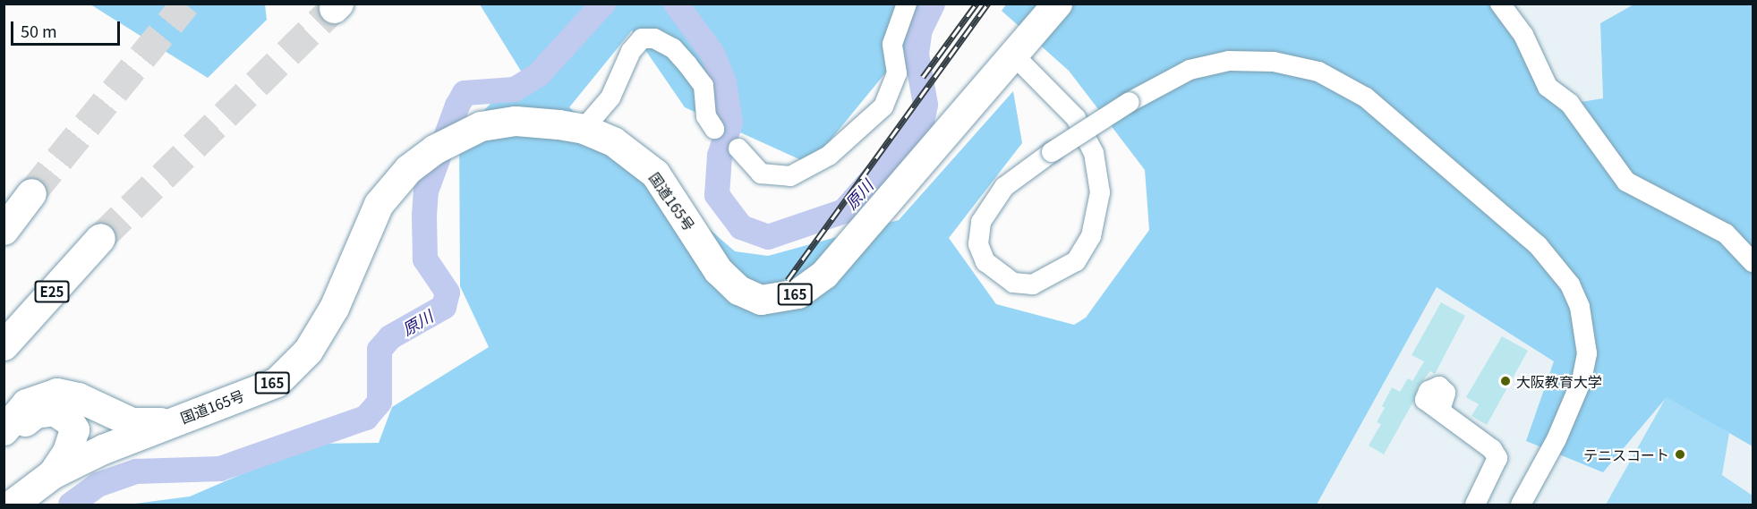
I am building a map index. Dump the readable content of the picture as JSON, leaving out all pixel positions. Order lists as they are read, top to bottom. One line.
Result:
{"streets":{"highway":["国道165号","E25","165"]},"water":["原川"],"places":["大阪教育大学","テニスコート"],"scale_bar":"50 m"}
